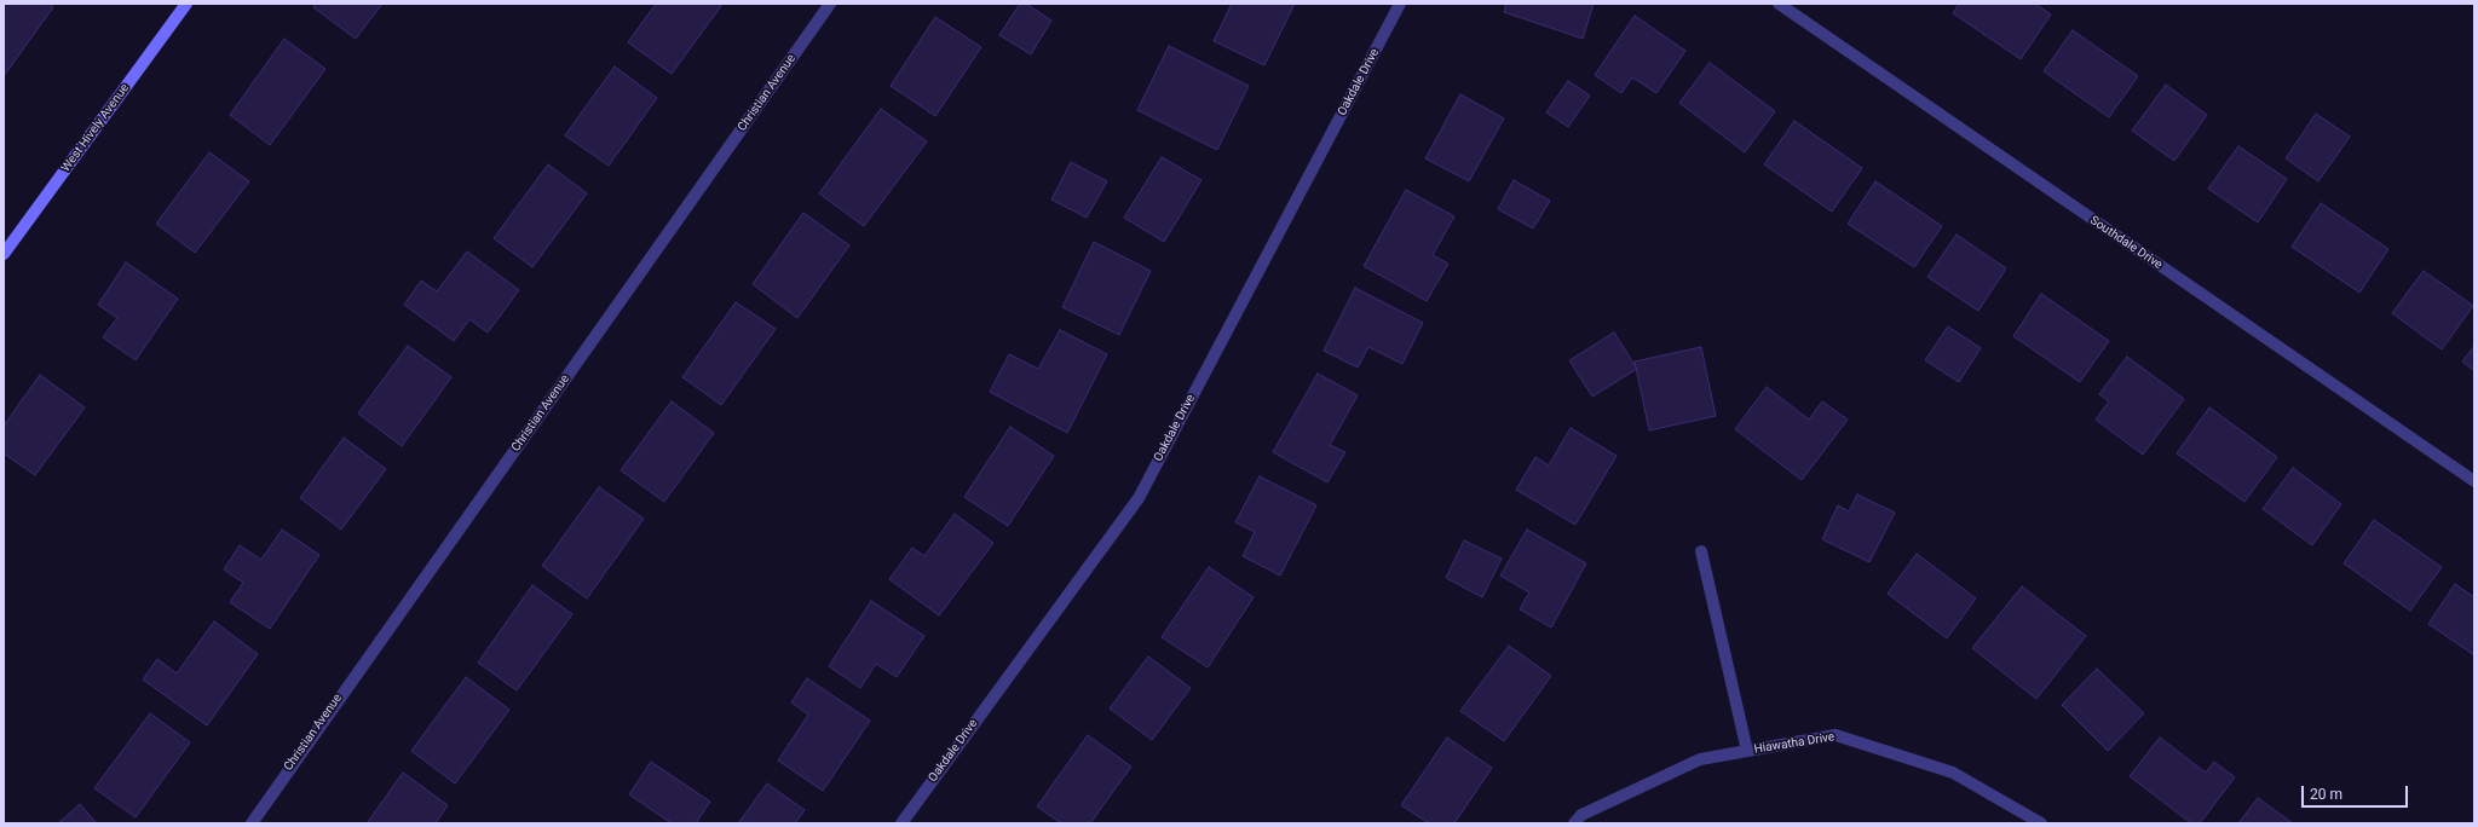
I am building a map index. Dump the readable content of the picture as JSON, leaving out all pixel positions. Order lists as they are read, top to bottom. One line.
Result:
{"streets":{"street":["Oakdale Drive","Christian Avenue","West Hively Avenue","Southdale Drive","Hiawatha Drive"]},"scale_bar":"20 m"}
